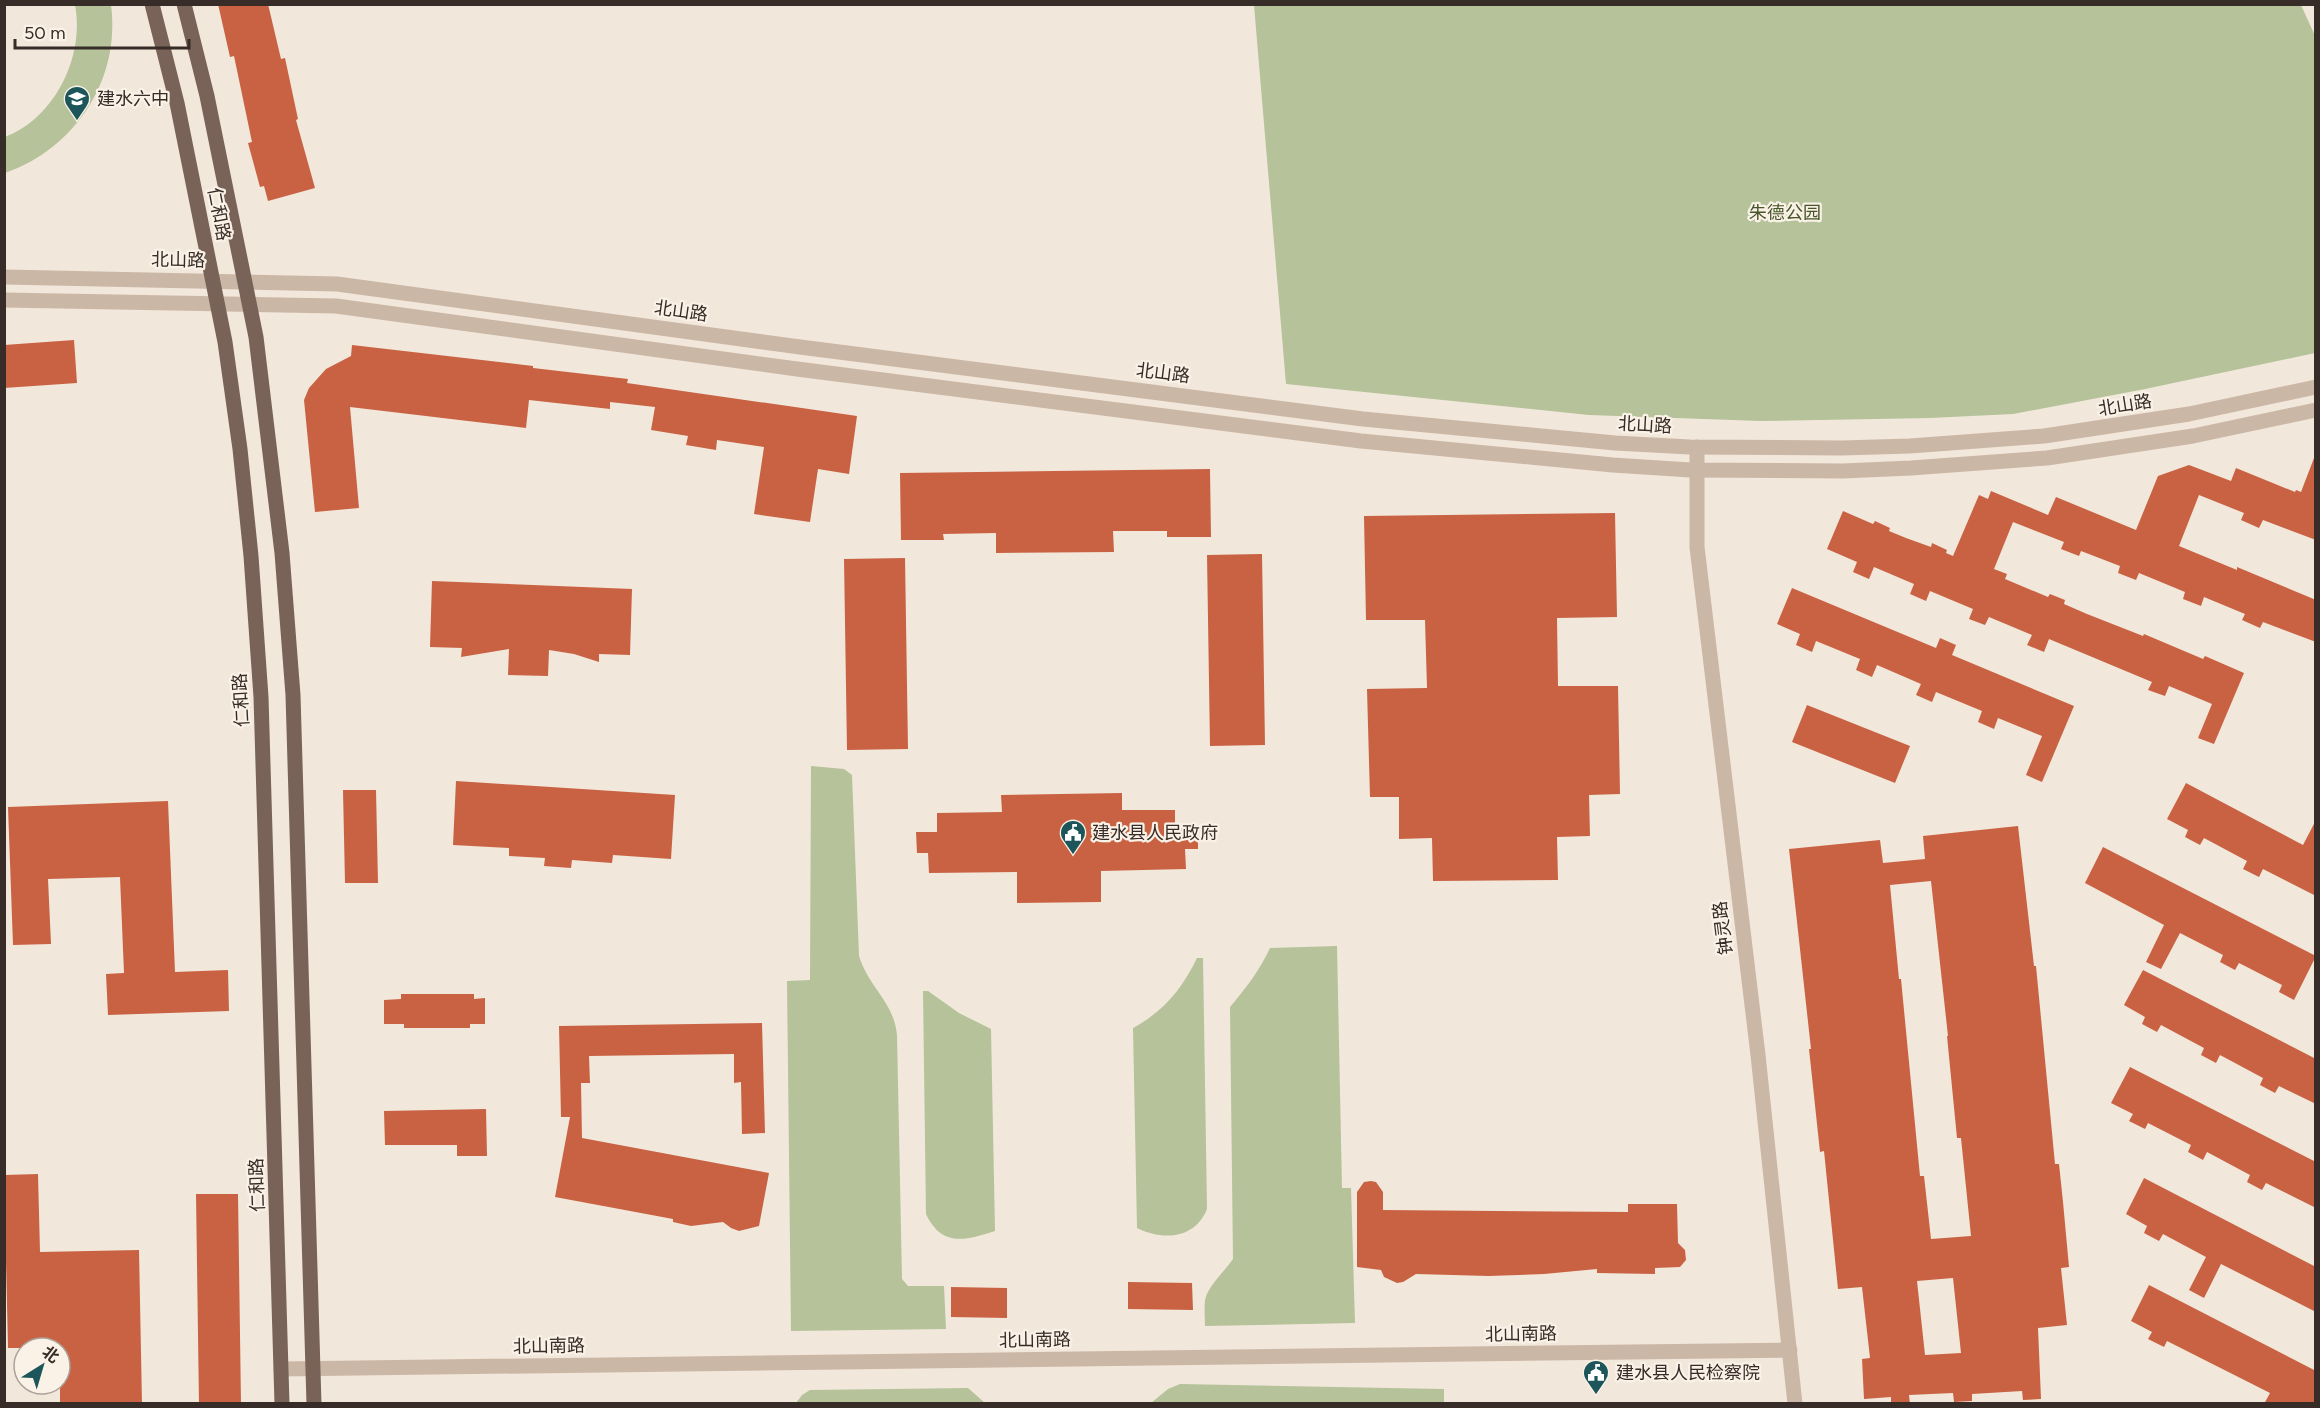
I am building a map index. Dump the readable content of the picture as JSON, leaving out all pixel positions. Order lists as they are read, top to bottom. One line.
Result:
{"streets":{"main road":["仁和路"],"street":["北山路","钟灵路","北山南路"]},"crossings":[["仁和路","北山路"],["仁和路","北山南路"],["北山路","钟灵路"],["钟灵路","北山南路"]],"parks":["朱德公园"],"places":{"school or university":["建水六中"],"public building":["建水县人民政府","建水县人民检察院"]},"scale_bar":"50 m","north":"top right"}
